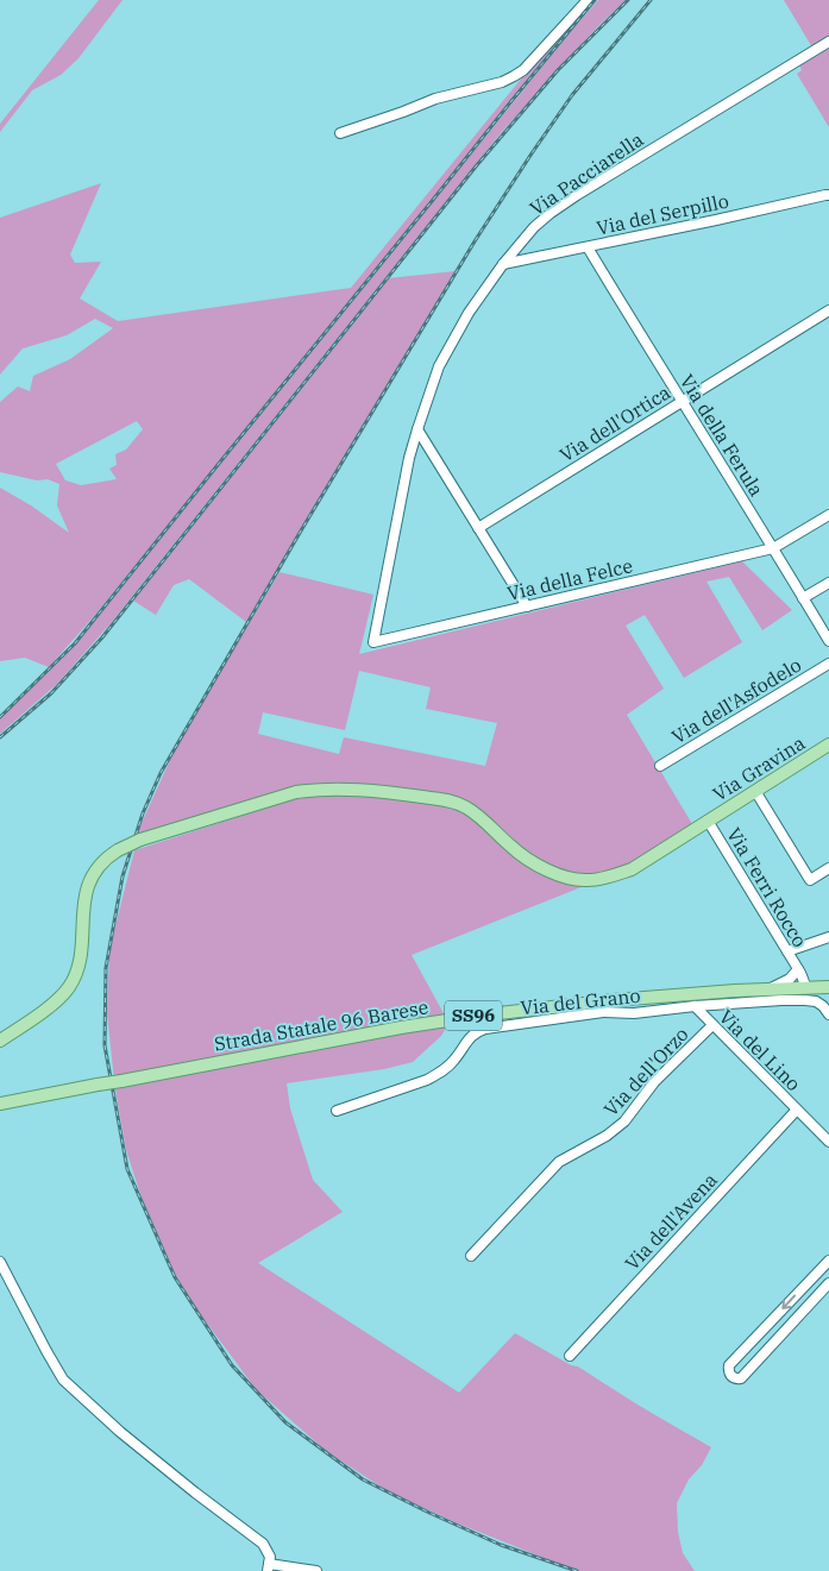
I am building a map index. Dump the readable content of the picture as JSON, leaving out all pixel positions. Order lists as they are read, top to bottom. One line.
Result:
{"streets":{"main road":["Via Gravina","SS96","Strada Statale 96 Barese"],"street":["Via Pacciarella","Via del Serpillo","Via dell'Ortica","Via della Ferula","Via della Felce","Via dell'Asfodelo","Via Ferri Rocco","Via del Grano","Via del Lino","Via dell'Orzo","Via dell'Avena"]},"crossings":[["Via Pacciarella","Via del Serpillo"],["Via Pacciarella","Via della Felce"],["Via del Serpillo","Via della Ferula"],["Via dell'Ortica","Via della Ferula"],["Via della Ferula","Via della Felce"],["Via Gravina","Via Ferri Rocco"],["Via Ferri Rocco","Strada Statale 96 Barese"],["Via del Grano","Strada Statale 96 Barese"],["Via del Grano","Via del Lino"],["Via del Lino","Via dell'Orzo"],["Via del Lino","Via dell'Avena"]]}
